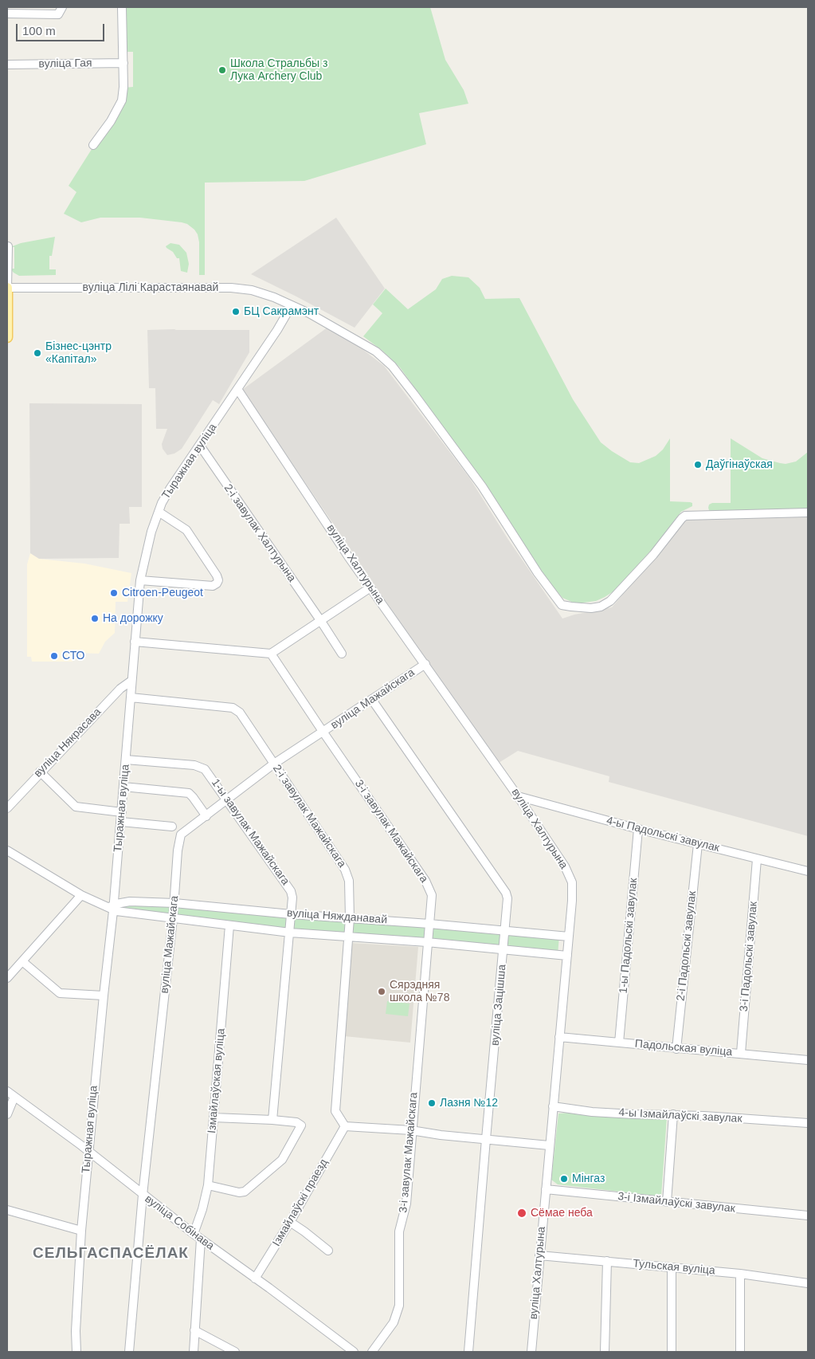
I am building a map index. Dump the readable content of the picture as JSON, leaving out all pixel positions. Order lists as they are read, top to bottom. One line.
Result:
{"streets":{"street":["вуліца Гая","вуліца Лілі Карастаянавай","Тыражная вуліца","2-і завулак Халтурына","вуліца Халтурына","вуліца Мажайскага","вуліца Някрасава","2-і завулак Мажайскага","3-і завулак Мажайскага","1-ы завулак Мажайскага","4-ы Падольскі завулак","вуліца Няжданавай","1-ы Падольскі завулак","2-і Падольскі завулак","3-і Падольскі завулак","вуліца Зацішша","Падольская вуліца","Ізмайлаўская вуліца","4-ы Ізмайлаўскі завулак","Ізмайлаўскі праезд","3-і Ізмайлаўскі завулак","вуліца Собінава","Тульская вуліца"]},"crossings":[["вуліца Лілі Карастаянавай","Тыражная вуліца"],["Тыражная вуліца","2-і завулак Халтурына"],["Тыражная вуліца","вуліца Халтурына"],["Тыражная вуліца","вуліца Някрасава"],["Тыражная вуліца","2-і завулак Мажайскага"],["Тыражная вуліца","1-ы завулак Мажайскага"],["Тыражная вуліца","вуліца Няжданавай"],["Тыражная вуліца","вуліца Собінава"],["вуліца Халтурына","вуліца Мажайскага"],["вуліца Халтурына","4-ы Падольскі завулак"],["вуліца Халтурына","вуліца Няжданавай"],["вуліца Халтурына","Падольская вуліца"],["вуліца Халтурына","4-ы Ізмайлаўскі завулак"],["вуліца Халтурына","3-і Ізмайлаўскі завулак"],["вуліца Халтурына","Тульская вуліца"],["вуліца Мажайскага","2-і завулак Мажайскага"],["вуліца Мажайскага","3-і завулак Мажайскага"],["вуліца Мажайскага","1-ы завулак Мажайскага"],["вуліца Мажайскага","вуліца Няжданавай"],["вуліца Мажайскага","вуліца Зацішша"],["вуліца Мажайскага","вуліца Собінава"],["2-і завулак Мажайскага","вуліца Няжданавай"],["2-і завулак Мажайскага","Ізмайлаўскі праезд"],["3-і завулак Мажайскага","вуліца Няжданавай"],["1-ы завулак Мажайскага","вуліца Няжданавай"],["4-ы Падольскі завулак","1-ы Падольскі завулак"],["4-ы Падольскі завулак","2-і Падольскі завулак"],["4-ы Падольскі завулак","3-і Падольскі завулак"],["вуліца Няжданавай","вуліца Зацішша"],["вуліца Няжданавай","Ізмайлаўская вуліца"],["1-ы Падольскі завулак","Падольская вуліца"],["2-і Падольскі завулак","Падольская вуліца"],["3-і Падольскі завулак","Падольская вуліца"],["Ізмайлаўская вуліца","вуліца Собінава"],["Ізмайлаўскі праезд","вуліца Собінава"]],"districts":["СЕЛЬГАСПАСЁЛАК"],"places":["Школа Стральбы з Лука Archery Club","БЦ Сакрамэнт","Бізнес-цэнтр «Капітал»","Даўгінаўская","Citroen-Peugeot","На дорожку","СТО","Сярэдняя школа №78","Лазня №12","Мінгаз","Сёмае неба"],"scale_bar":"100 m"}
